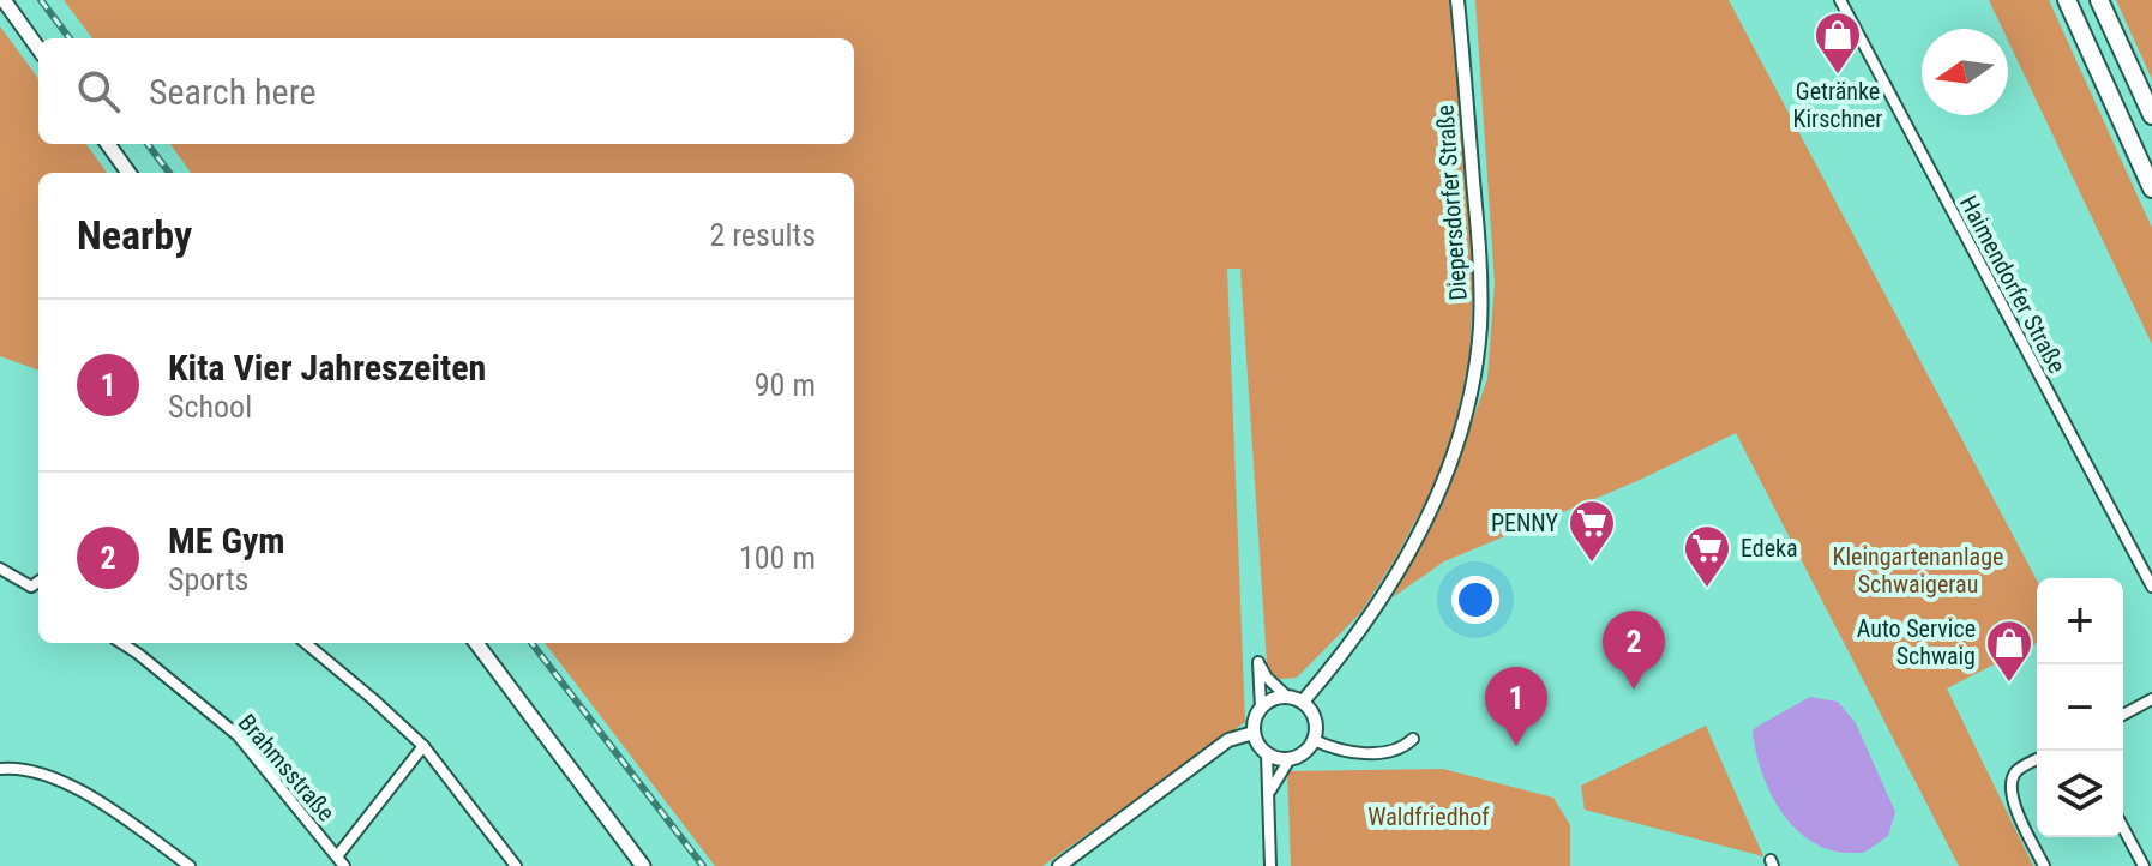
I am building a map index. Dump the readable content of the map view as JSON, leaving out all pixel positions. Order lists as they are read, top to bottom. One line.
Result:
{"streets":{"street":["Diepersdorfer Straße","Haimendorfer Straße","Brahmsstraße"]},"parks":["Kleingartenanlage Schwaigerau","Waldfriedhof"],"places":{"shop":["Getränke Kirschner","Auto Service Schwaig"],"supermarket":["PENNY","Edeka"]},"north":"left","page":{"search":"Search here","heading":["Nearby","2 results"],"list":[{"mark":"1","name":"Kita Vier Jahreszeiten","note":"School","value":"90 m"},{"mark":"2","name":"ME Gym","note":"Sports","value":"100 m"}],"map_buttons":["+","−"],"pins":["2","1"]}}
